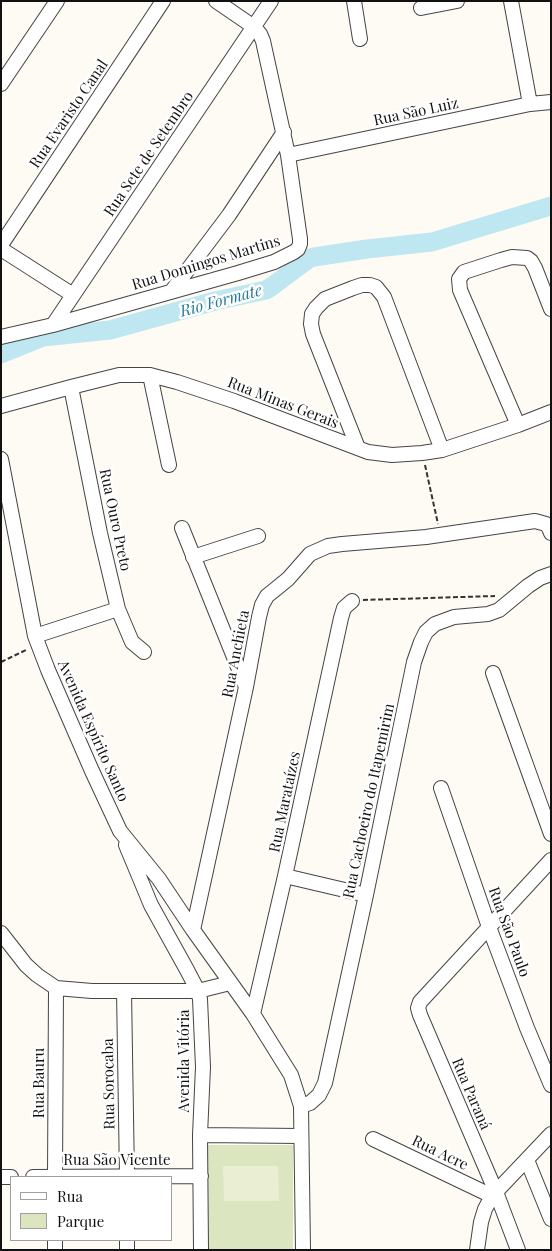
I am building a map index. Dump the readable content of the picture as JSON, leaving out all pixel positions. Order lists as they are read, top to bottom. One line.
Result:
{"streets":{"street":["Rua São Luiz","Rua Evaristo Canal","Rua Sete de Setembro","Rua Domingos Martins","Rua Minas Gerais","Rua Ouro Preto","Rua Anchieta","Avenida Espírito Santo","Rua Cachoeiro do Itapemirim","Rua Marataízes","Rua São Paulo","Avenida Vitória","Rua Bauru","Rua Sorocaba","Rua Paraná","Rua Acre","Rua São Vicente"]},"crossings":[["Rua São Luiz","Rua Domingos Martins"],["Rua Sete de Setembro","Rua Domingos Martins"],["Rua Minas Gerais","Rua Ouro Preto"],["Rua Anchieta","Avenida Espírito Santo"],["Avenida Espírito Santo","Rua Cachoeiro do Itapemirim"],["Avenida Espírito Santo","Rua Marataízes"],["Avenida Espírito Santo","Avenida Vitória"],["Rua São Paulo","Rua Paraná"],["Avenida Vitória","Rua São Vicente"],["Rua Paraná","Rua Acre"]],"water":["Rio Formate"],"legend":["Rua","Parque"]}
